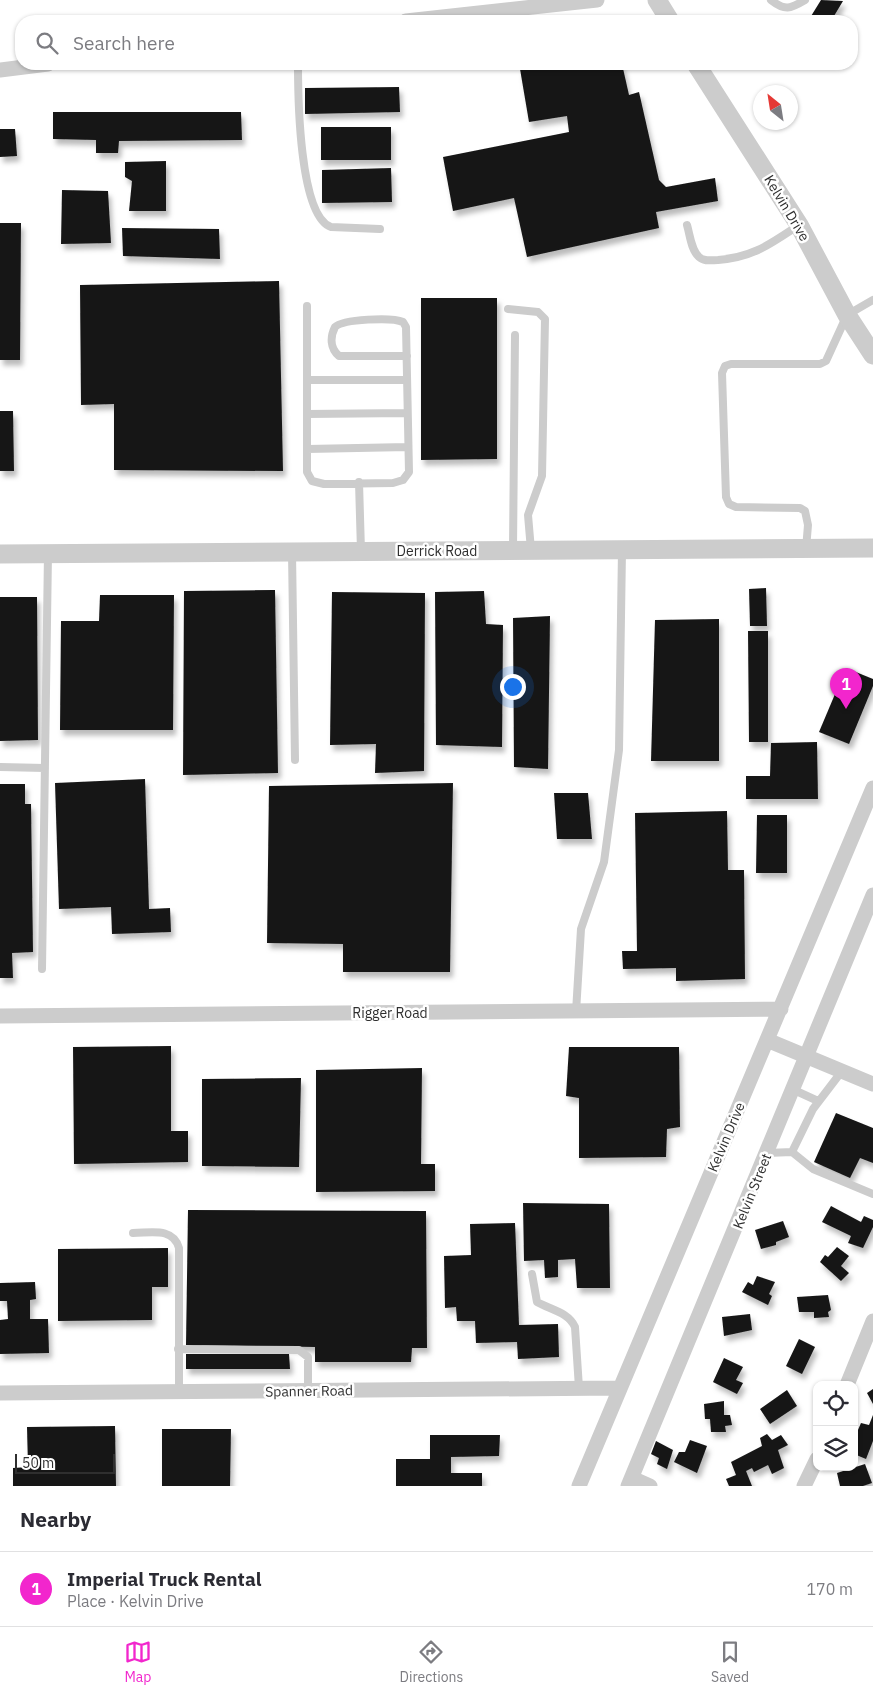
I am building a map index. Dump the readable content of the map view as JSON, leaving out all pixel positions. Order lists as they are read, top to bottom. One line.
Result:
{"streets":{"street":["Kelvin Drive","Derrick Road","Rigger Road","Kelvin Street","Spanner Road"]},"crossings":[["Kelvin Drive","Rigger Road"],["Kelvin Drive","Spanner Road"]],"scale_bar":"50 m","north":"top left","page":{"search":"Search here","pins":"1","scale":"50 m","heading":"Nearby","list":[{"mark":"1","name":"Imperial Truck Rental","note":"Place · Kelvin Drive","value":"170 m"}],"nav":["Map","Directions","Saved"]}}
